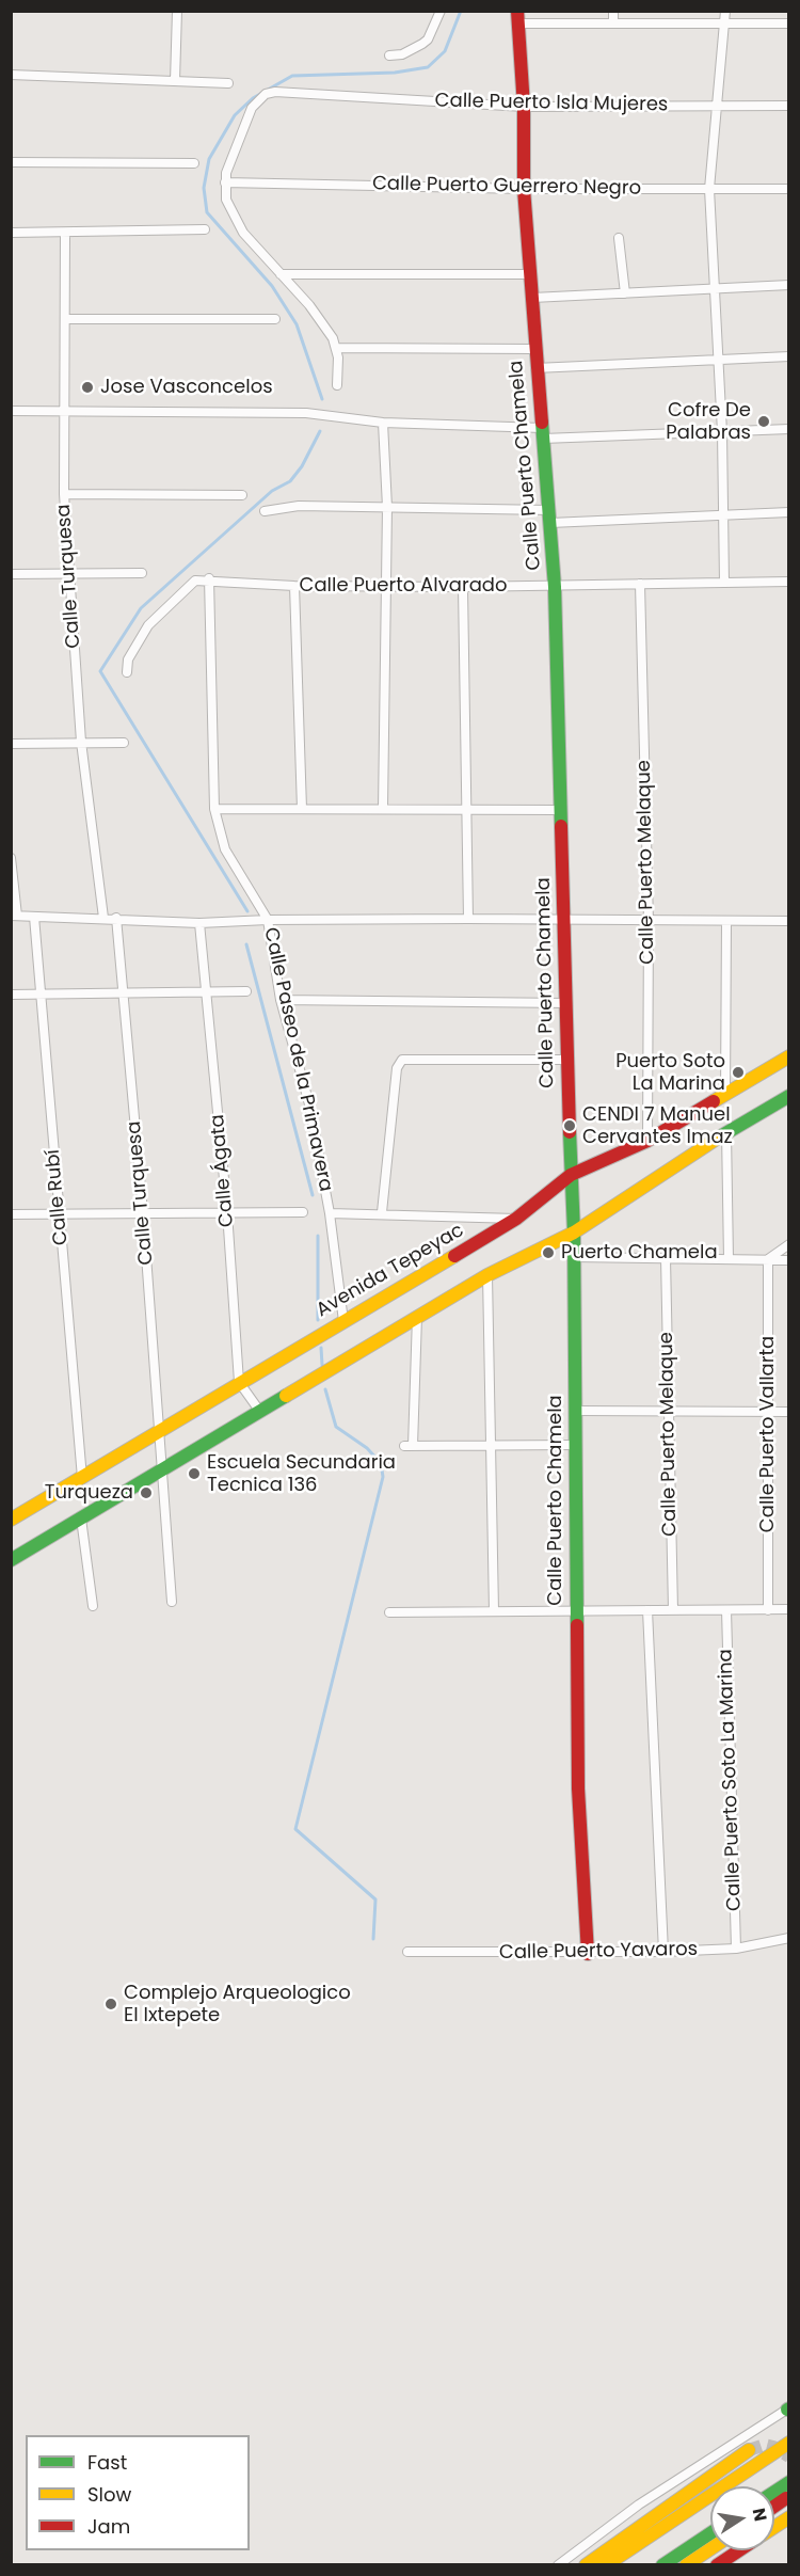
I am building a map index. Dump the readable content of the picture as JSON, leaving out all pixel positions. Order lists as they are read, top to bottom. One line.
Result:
{"streets":{"main road":["Calle Puerto Chamela","Avenida Tepeyac"],"street":["Calle Puerto Isla Mujeres","Calle Puerto Guerrero Negro","Calle Turquesa","Calle Puerto Alvarado","Calle Puerto Melaque","Calle Paseo de la Primavera","Calle Ágata","Calle Rubí","Calle Puerto Vallarta","Calle Puerto Soto La Marina","Calle Puerto Yavaros"]},"crossings":[["Calle Puerto Isla Mujeres","Calle Puerto Guerrero Negro"],["Calle Puerto Isla Mujeres","Calle Puerto Chamela"],["Calle Puerto Guerrero Negro","Calle Puerto Chamela"],["Calle Puerto Chamela","Calle Puerto Alvarado"],["Calle Puerto Chamela","Avenida Tepeyac"],["Calle Puerto Chamela","Calle Puerto Yavaros"],["Calle Turquesa","Avenida Tepeyac"],["Calle Puerto Alvarado","Calle Puerto Melaque"],["Calle Puerto Alvarado","Calle Paseo de la Primavera"],["Calle Puerto Melaque","Avenida Tepeyac"],["Calle Paseo de la Primavera","Avenida Tepeyac"],["Calle Ágata","Avenida Tepeyac"],["Calle Rubí","Avenida Tepeyac"],["Calle Puerto Soto La Marina","Calle Puerto Yavaros"]],"places":["Jose Vasconcelos","Cofre De Palabras","Puerto Soto La Marina","CENDI 7 Manuel Cervantes Imaz","Puerto Chamela","Escuela Secundaria Tecnica 136","Turqueza","Complejo Arqueologico El Ixtepete"],"legend":["Fast","Slow","Jam"],"north":"right"}
